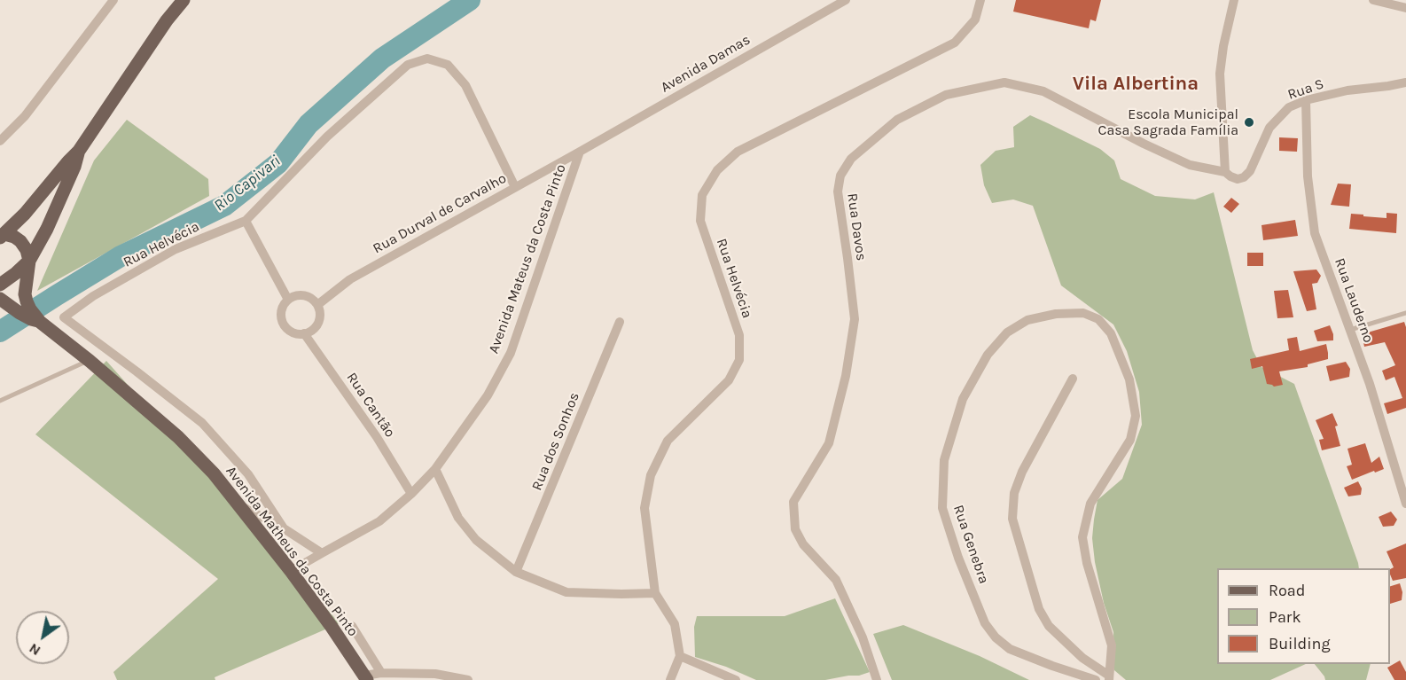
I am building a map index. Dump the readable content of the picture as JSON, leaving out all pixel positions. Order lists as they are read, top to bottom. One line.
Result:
{"streets":{"main road":["Avenida Matheus da Costa Pinto"],"street":["Avenida Damas","Rua S","Rua Durval de Carvalho","Rua Davos","Rua Helvécia","Avenida Mateus da Costa Pinto","Rua Lauderno","Rua Cantão","Rua dos Sonhos","Rua Genebra"]},"crossings":[["Avenida Damas","Rua Durval de Carvalho"],["Avenida Damas","Avenida Mateus da Costa Pinto"],["Rua S","Rua Davos"],["Rua S","Rua Lauderno"],["Rua Durval de Carvalho","Rua Helvécia"],["Rua Durval de Carvalho","Avenida Mateus da Costa Pinto"],["Rua Durval de Carvalho","Rua Cantão"],["Rua Helvécia","Avenida Matheus da Costa Pinto"],["Avenida Mateus da Costa Pinto","Rua Cantão"],["Avenida Mateus da Costa Pinto","Avenida Matheus da Costa Pinto"]],"districts":["Vila Albertina"],"water":["Rio Capivari"],"places":["Escola Municipal Casa Sagrada Família"],"legend":["Road","Park","Building"],"north":"bottom left"}
